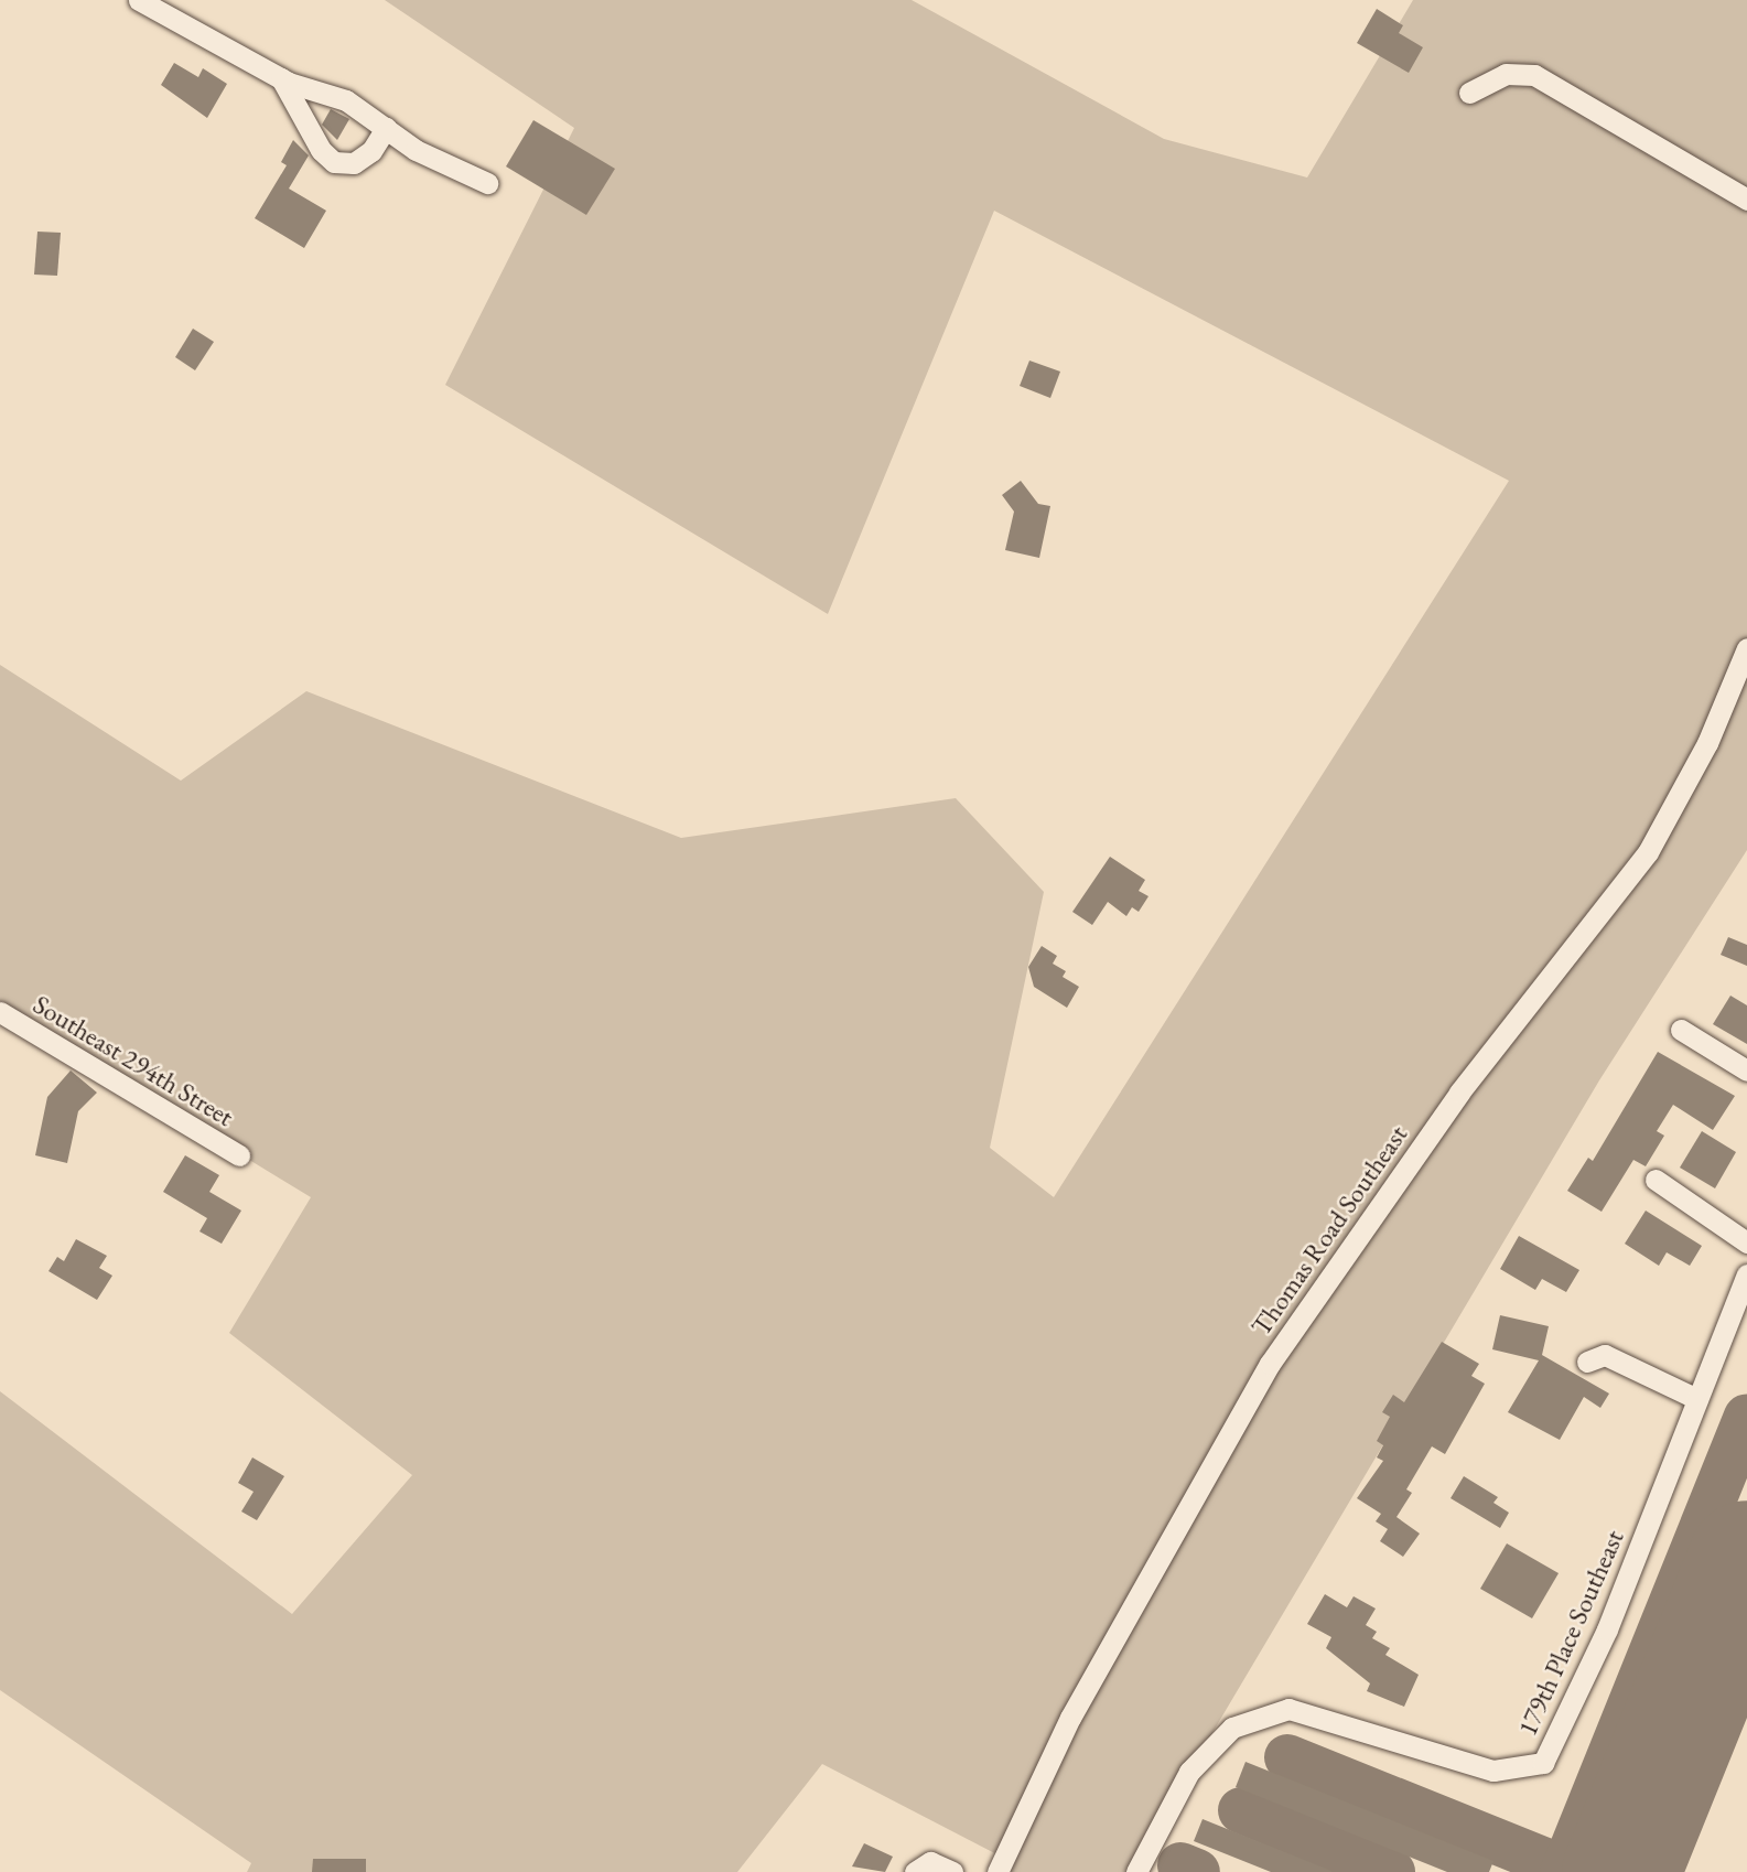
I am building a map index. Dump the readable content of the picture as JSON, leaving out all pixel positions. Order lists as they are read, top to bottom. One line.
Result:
{"streets":{"street":["Southeast 294th Street","Thomas Road Southeast","179th Place Southeast"]}}
